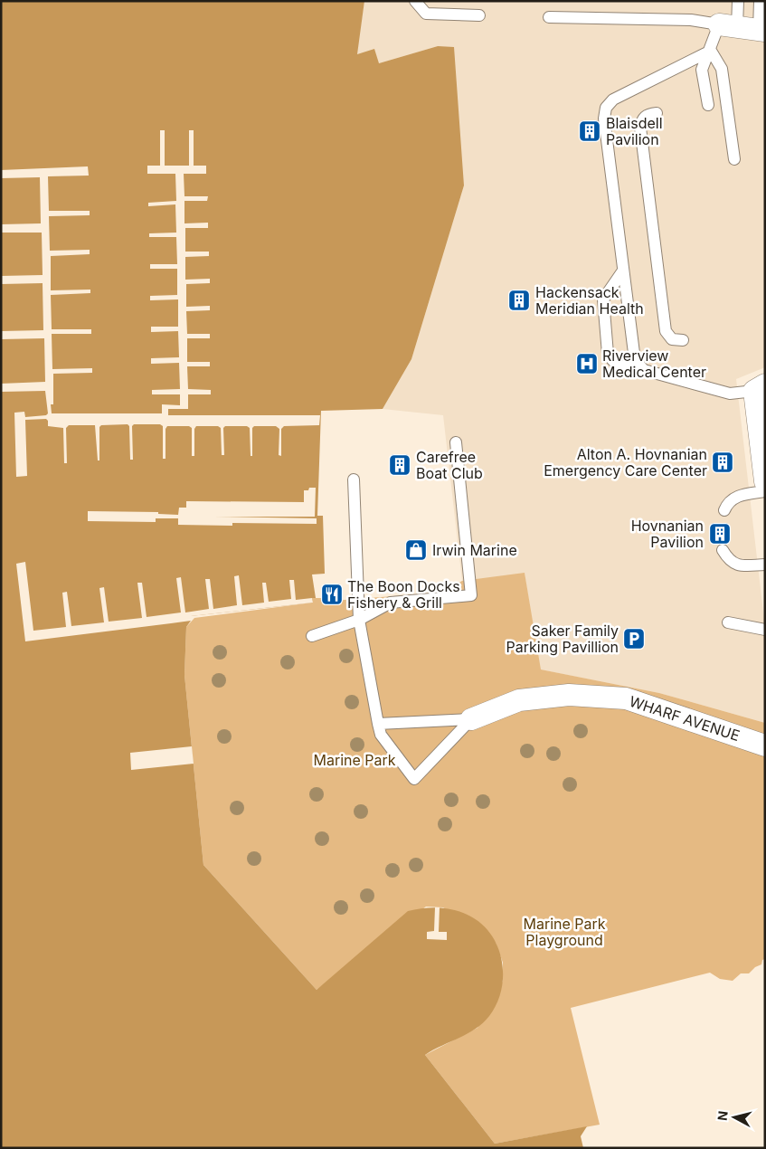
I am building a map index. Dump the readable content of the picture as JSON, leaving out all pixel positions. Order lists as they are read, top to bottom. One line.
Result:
{"streets":{"street":["WHARF AVENUE"]},"parks":["Marine Park","Marine Park Playground"],"places":{"building":["Blaisdell Pavilion","Hackensack Meridian Health","Alton A. Hovnanian Emergency Care Center","Carefree Boat Club","Hovnanian Pavilion"],"hospital":["Riverview Medical Center"],"shop":["Irwin Marine"],"restaurant":["The Boon Docks Fishery & Grill"],"parking":["Saker Family Parking Pavillion"]},"north":"left"}
